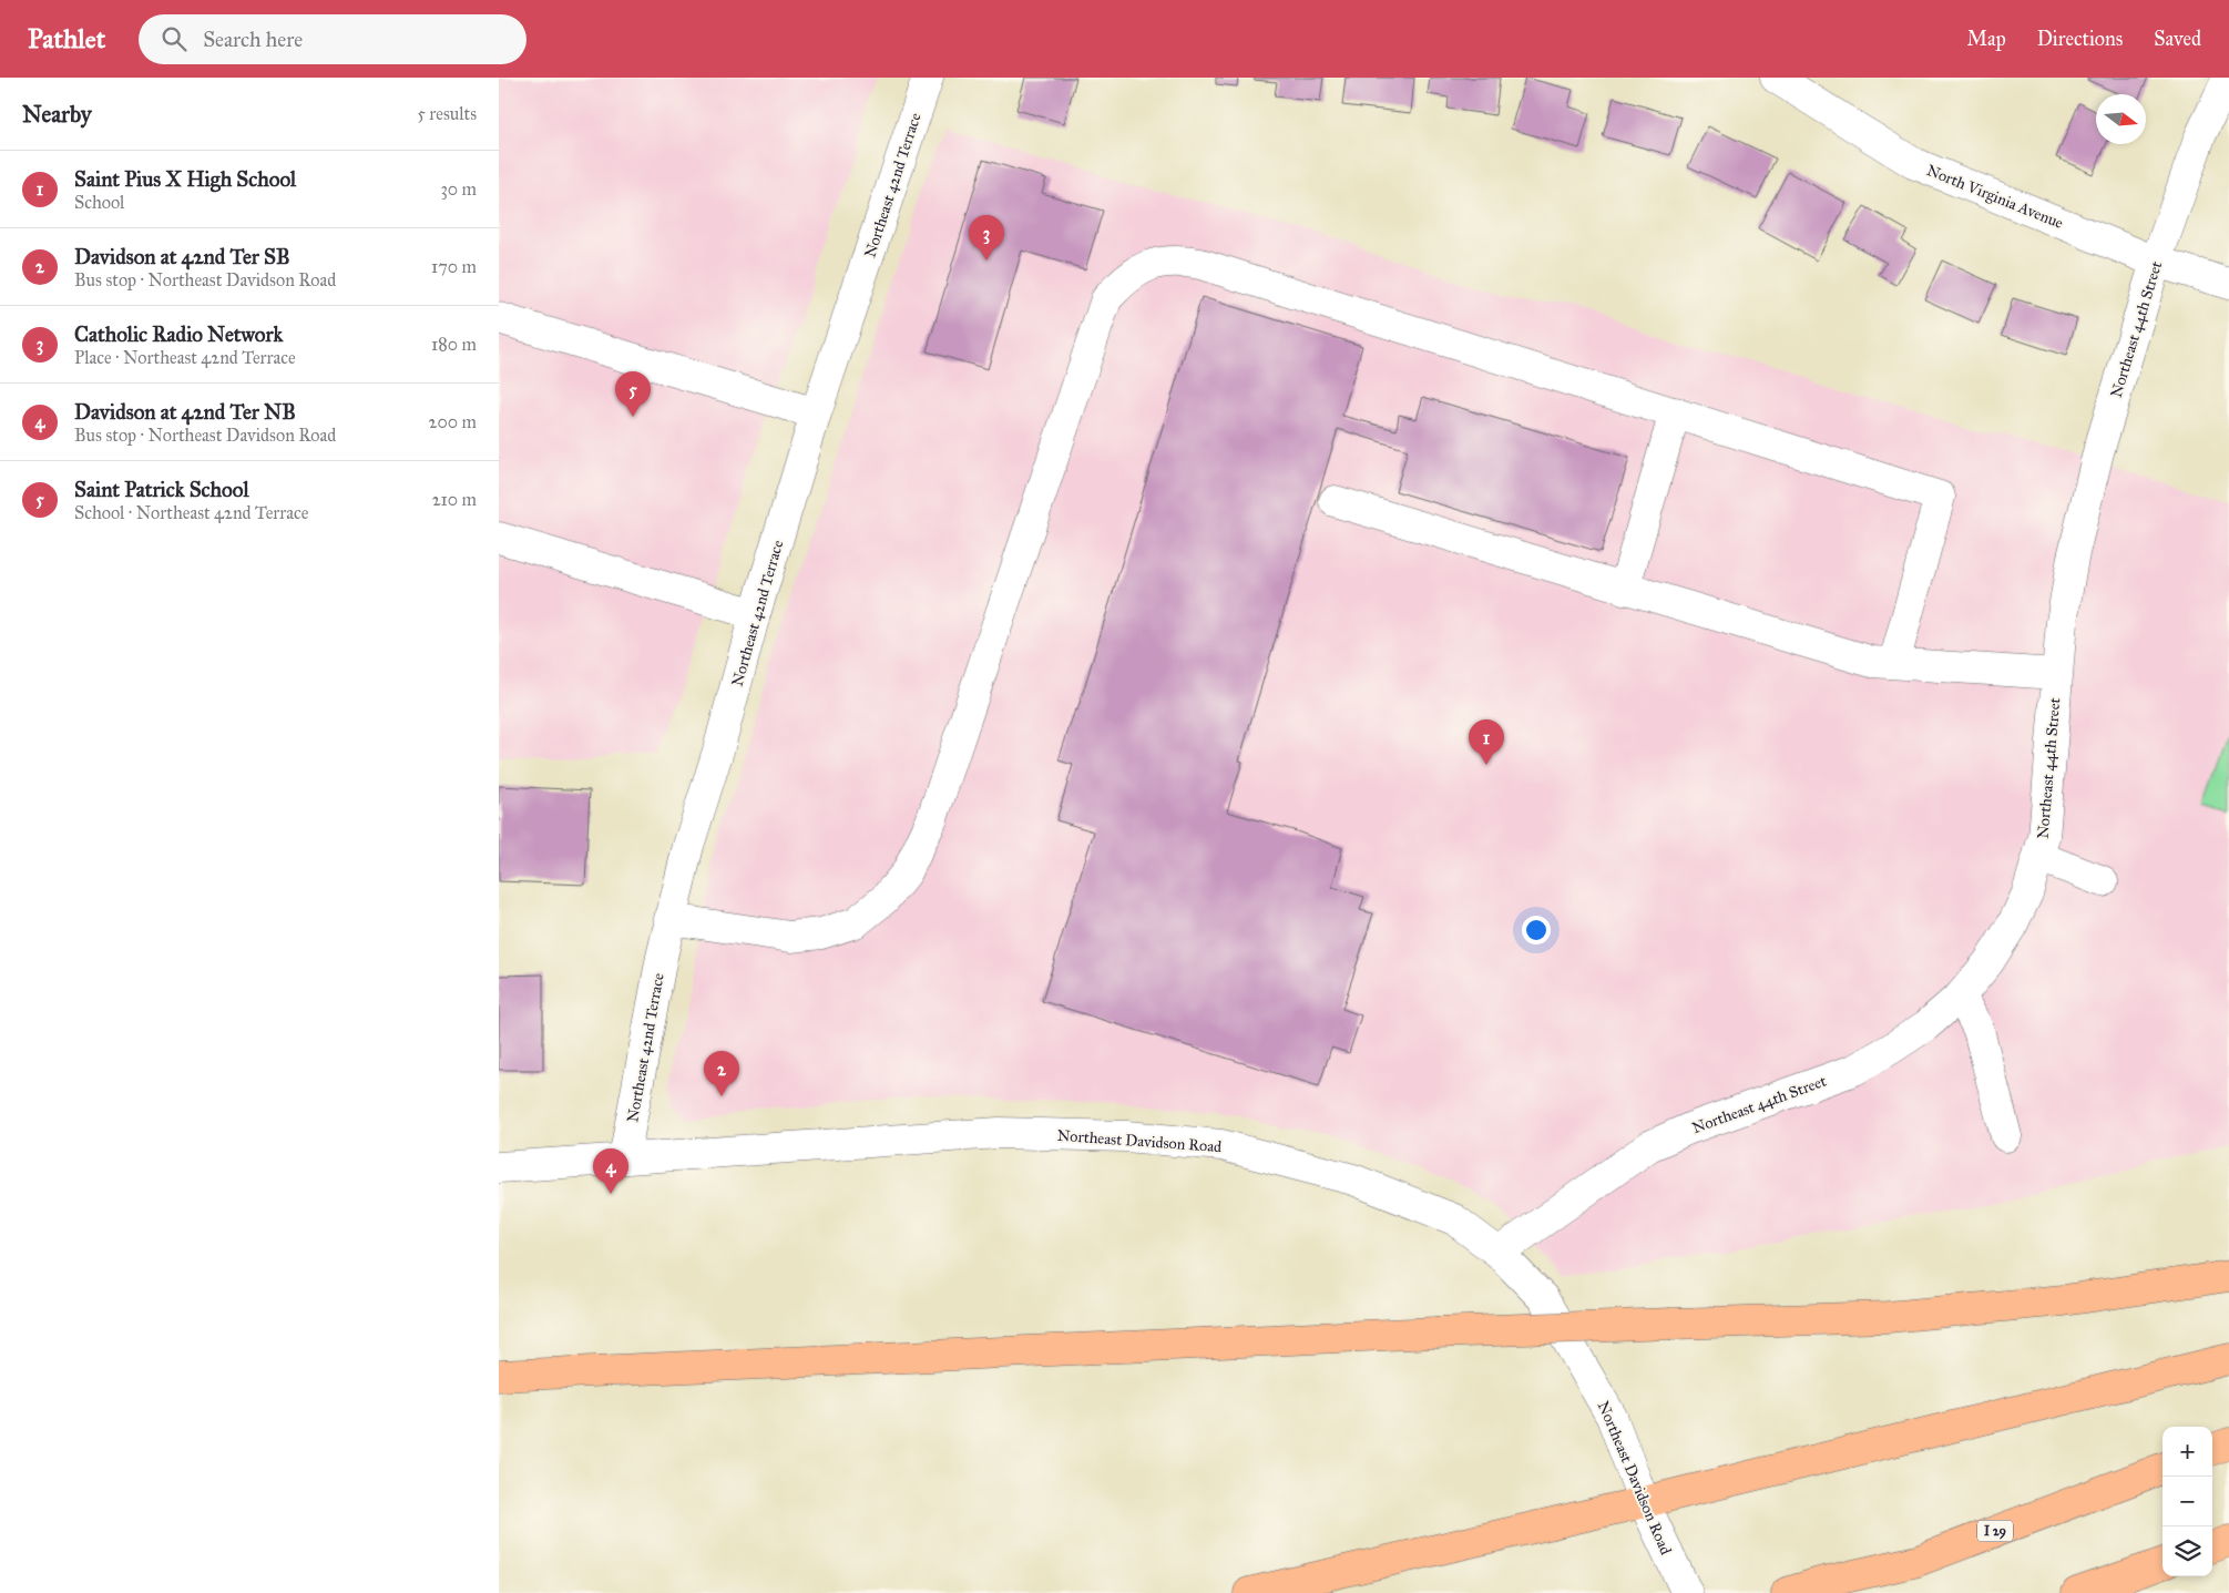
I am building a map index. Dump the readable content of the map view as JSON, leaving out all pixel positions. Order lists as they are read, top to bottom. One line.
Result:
{"streets":{"highway":["I 29"],"street":["Northeast 42nd Terrace","North Virginia Avenue","Northeast 44th Street","Northeast Davidson Road"]},"crossings":[["Northeast 42nd Terrace","Northeast Davidson Road"],["North Virginia Avenue","Northeast 44th Street"],["Northeast 44th Street","Northeast Davidson Road"]],"north":"right","page":{"header":"Pathlet","search":"Search here","nav":["Map","Directions","Saved"],"heading":["Nearby","5 results"],"list":[{"mark":"1","name":"Saint Pius X High School","note":"School","value":"30 m"},{"mark":"2","name":"Davidson at 42nd Ter SB","note":"Bus stop · Northeast Davidson Road","value":"170 m"},{"mark":"3","name":"Catholic Radio Network","note":"Place · Northeast 42nd Terrace","value":"180 m"},{"mark":"4","name":"Davidson at 42nd Ter NB","note":"Bus stop · Northeast Davidson Road","value":"200 m"},{"mark":"5","name":"Saint Patrick School","note":"School · Northeast 42nd Terrace","value":"210 m"}],"pins":["3","5","1","2","4"],"map_buttons":["+","−"]}}
